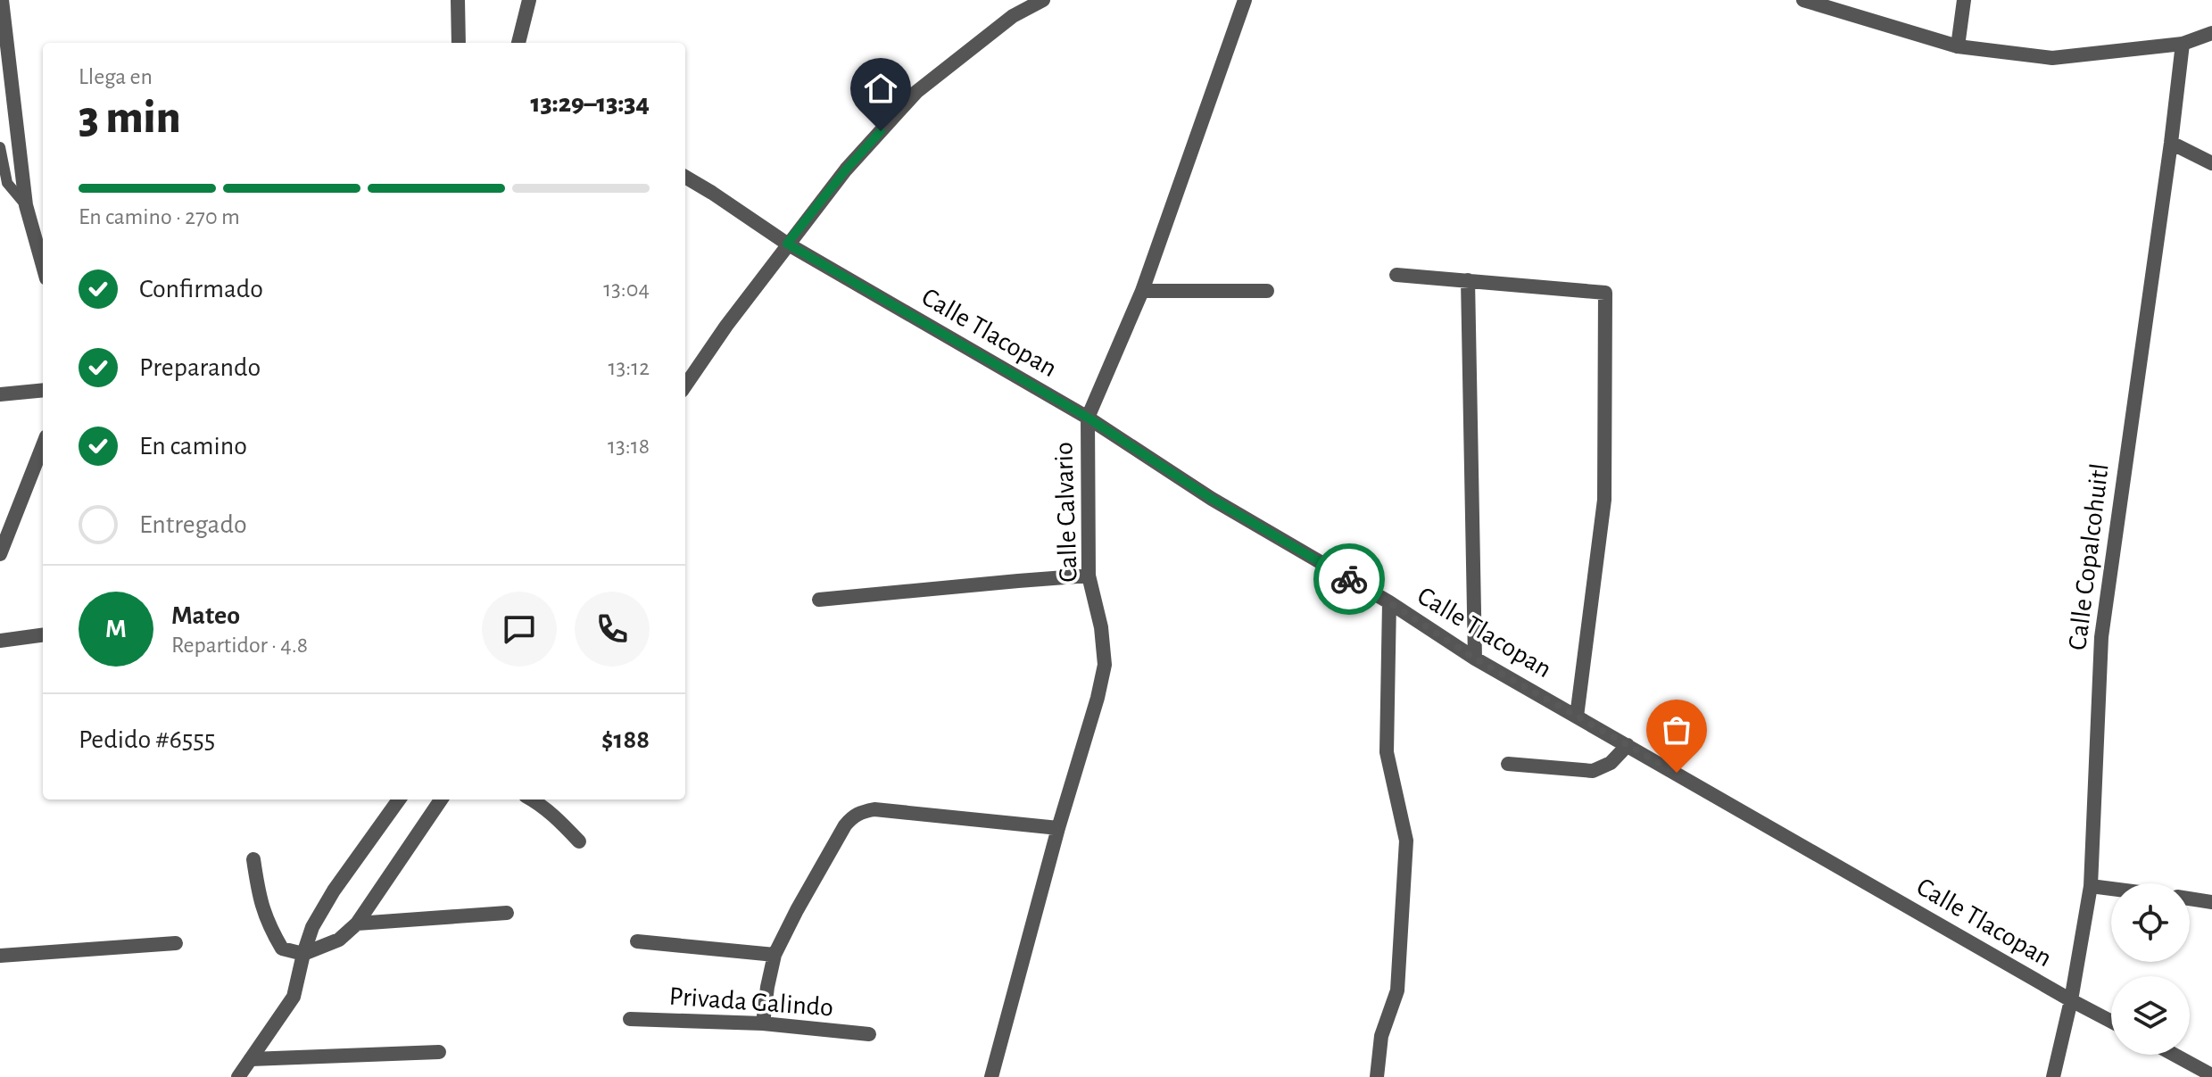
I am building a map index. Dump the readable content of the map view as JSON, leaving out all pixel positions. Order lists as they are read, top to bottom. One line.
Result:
{"streets":{"street":["Calle Tlacopan","Calle Calvario","Calle Copalcohuitl","Privada Galindo"]},"crossings":[["Calle Tlacopan","Calle Calvario"],["Calle Tlacopan","Calle Copalcohuitl"]],"page":{"heading":["3 min","Llega en","13:29–13:34"],"panel":["Mateo","Repartidor · 4.8","Pedido #6555","$188"],"bar":"En camino · 270 m","list":[["Confirmado","13:04"],["Preparando","13:12"],["En camino","13:18"],"Entregado"],"round":"M"}}
